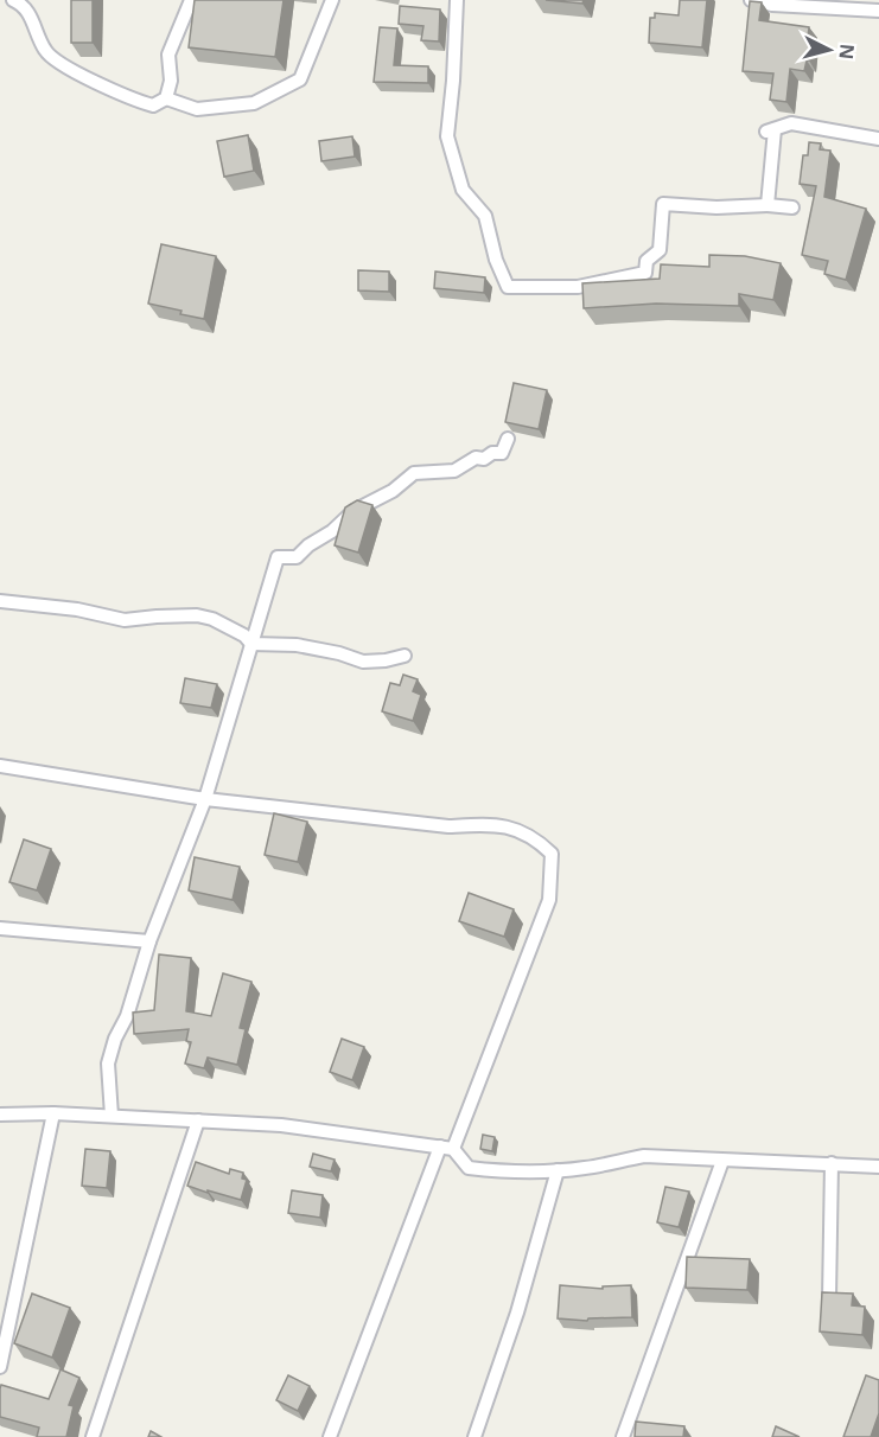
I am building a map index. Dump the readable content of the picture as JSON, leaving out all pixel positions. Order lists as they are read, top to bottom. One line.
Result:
{"north":"right"}
